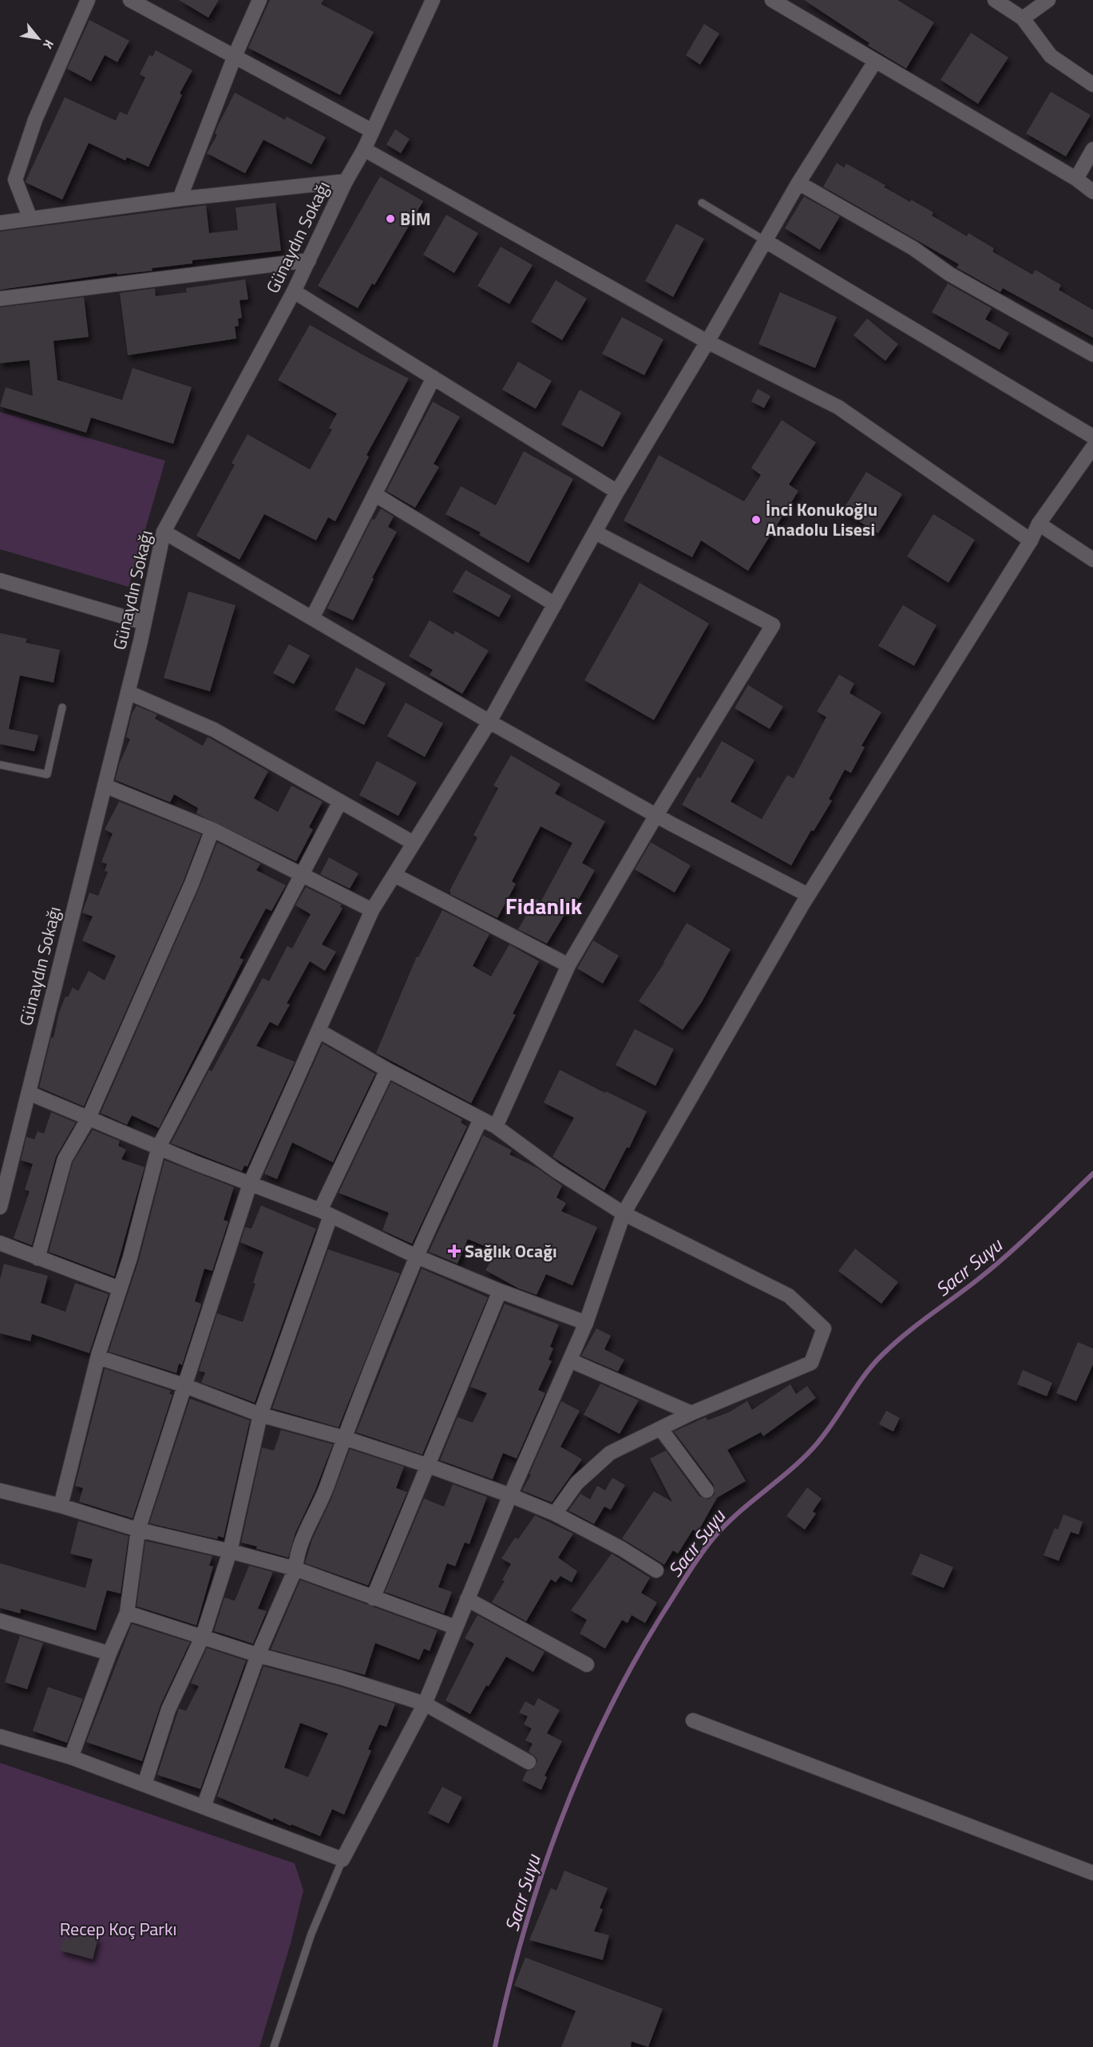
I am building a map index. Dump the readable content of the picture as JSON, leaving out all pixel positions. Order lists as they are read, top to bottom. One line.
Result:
{"streets":{"street":["Günaydın Sokağı"]},"districts":["Fidanlık"],"water":["Sacır Suyu"],"parks":["Recep Koç Parkı"],"places":{"other":["BİM","İnci Konukoğlu Anadolu Lisesi"],"health":["Sağlık Ocağı"]},"north":"bottom right"}
